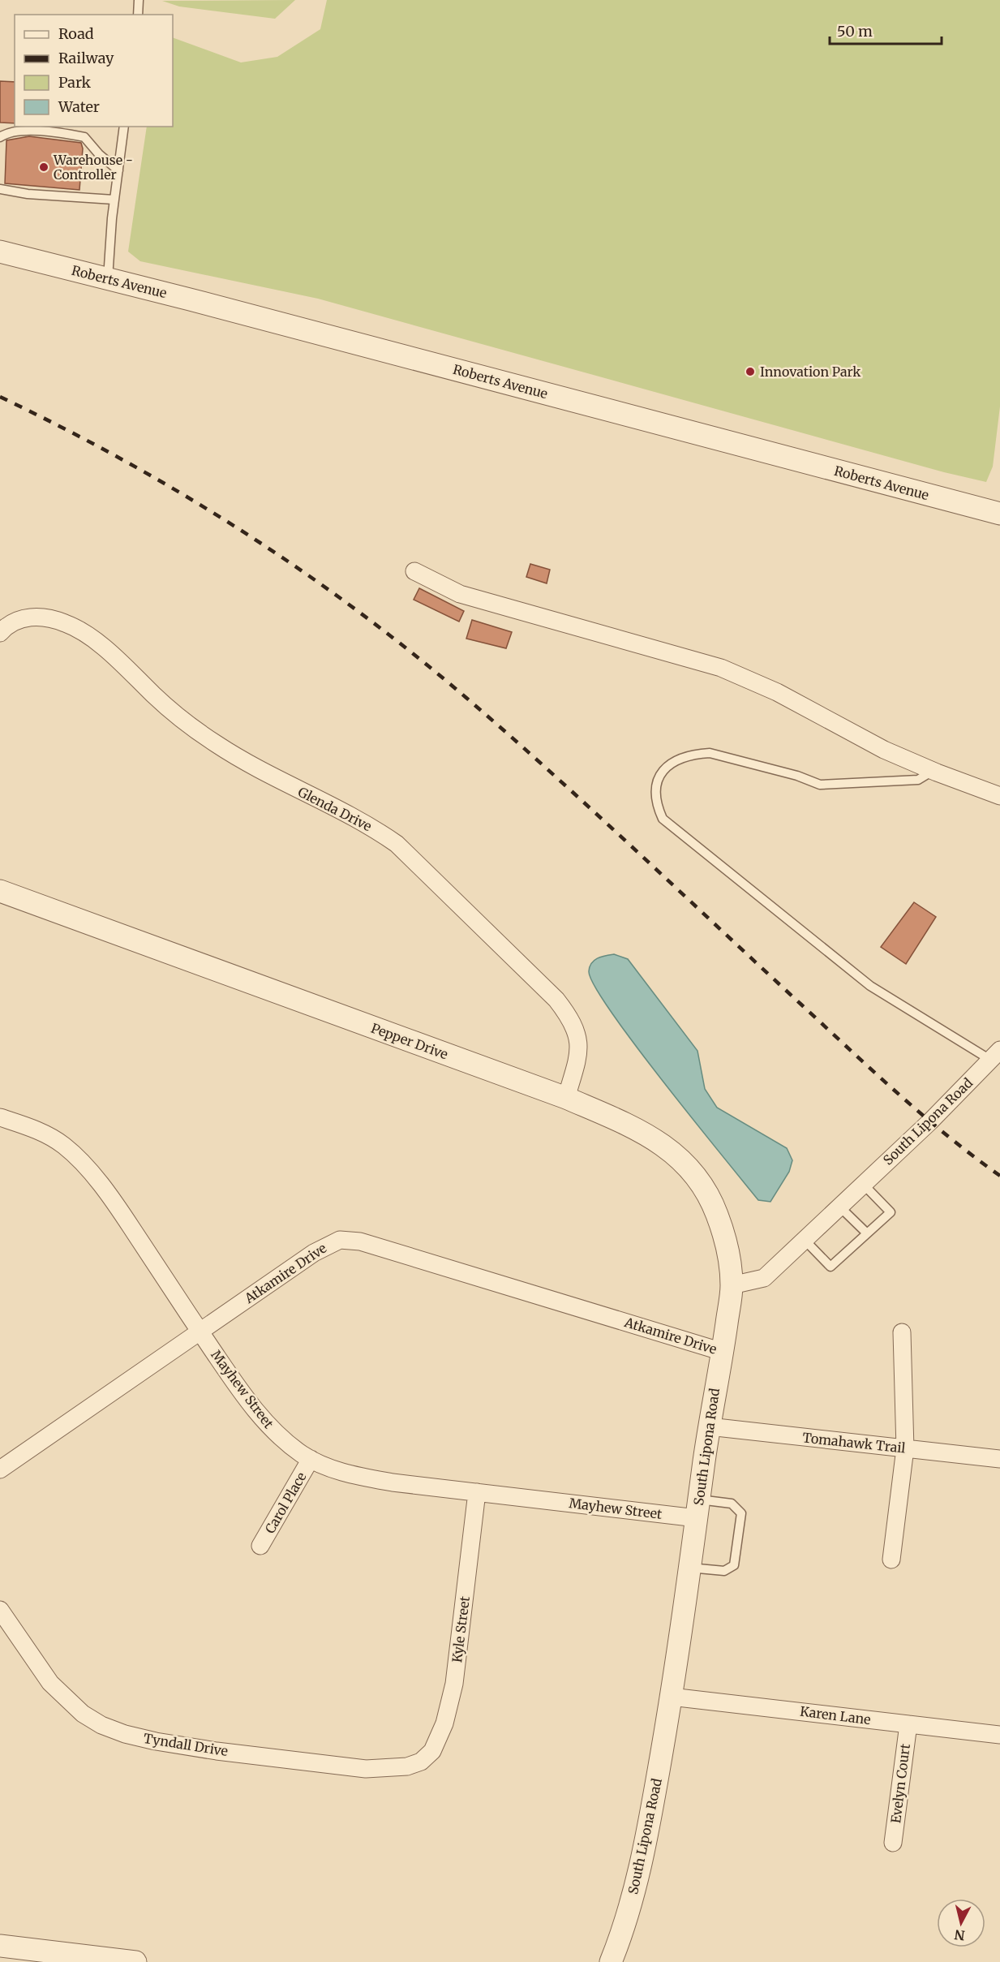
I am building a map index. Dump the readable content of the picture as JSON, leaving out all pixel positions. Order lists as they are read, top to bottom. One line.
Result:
{"streets":{"street":["Roberts Avenue","Glenda Drive","Pepper Drive","South Lipona Road","Atkamire Drive","Mayhew Street","Tomahawk Trail","Carol Place","Kyle Street","Karen Lane","Tyndall Drive","Evelyn Court"]},"crossings":[["Glenda Drive","Pepper Drive"],["Pepper Drive","South Lipona Road"],["South Lipona Road","Atkamire Drive"],["South Lipona Road","Mayhew Street"],["South Lipona Road","Tomahawk Trail"],["South Lipona Road","Karen Lane"],["Atkamire Drive","Mayhew Street"],["Mayhew Street","Carol Place"],["Mayhew Street","Kyle Street"],["Kyle Street","Tyndall Drive"],["Karen Lane","Evelyn Court"]],"places":["Warehouse - Controller","Innovation Park"],"legend":["Road","Railway","Park","Water"],"scale_bar":"50 m","north":"bottom"}
